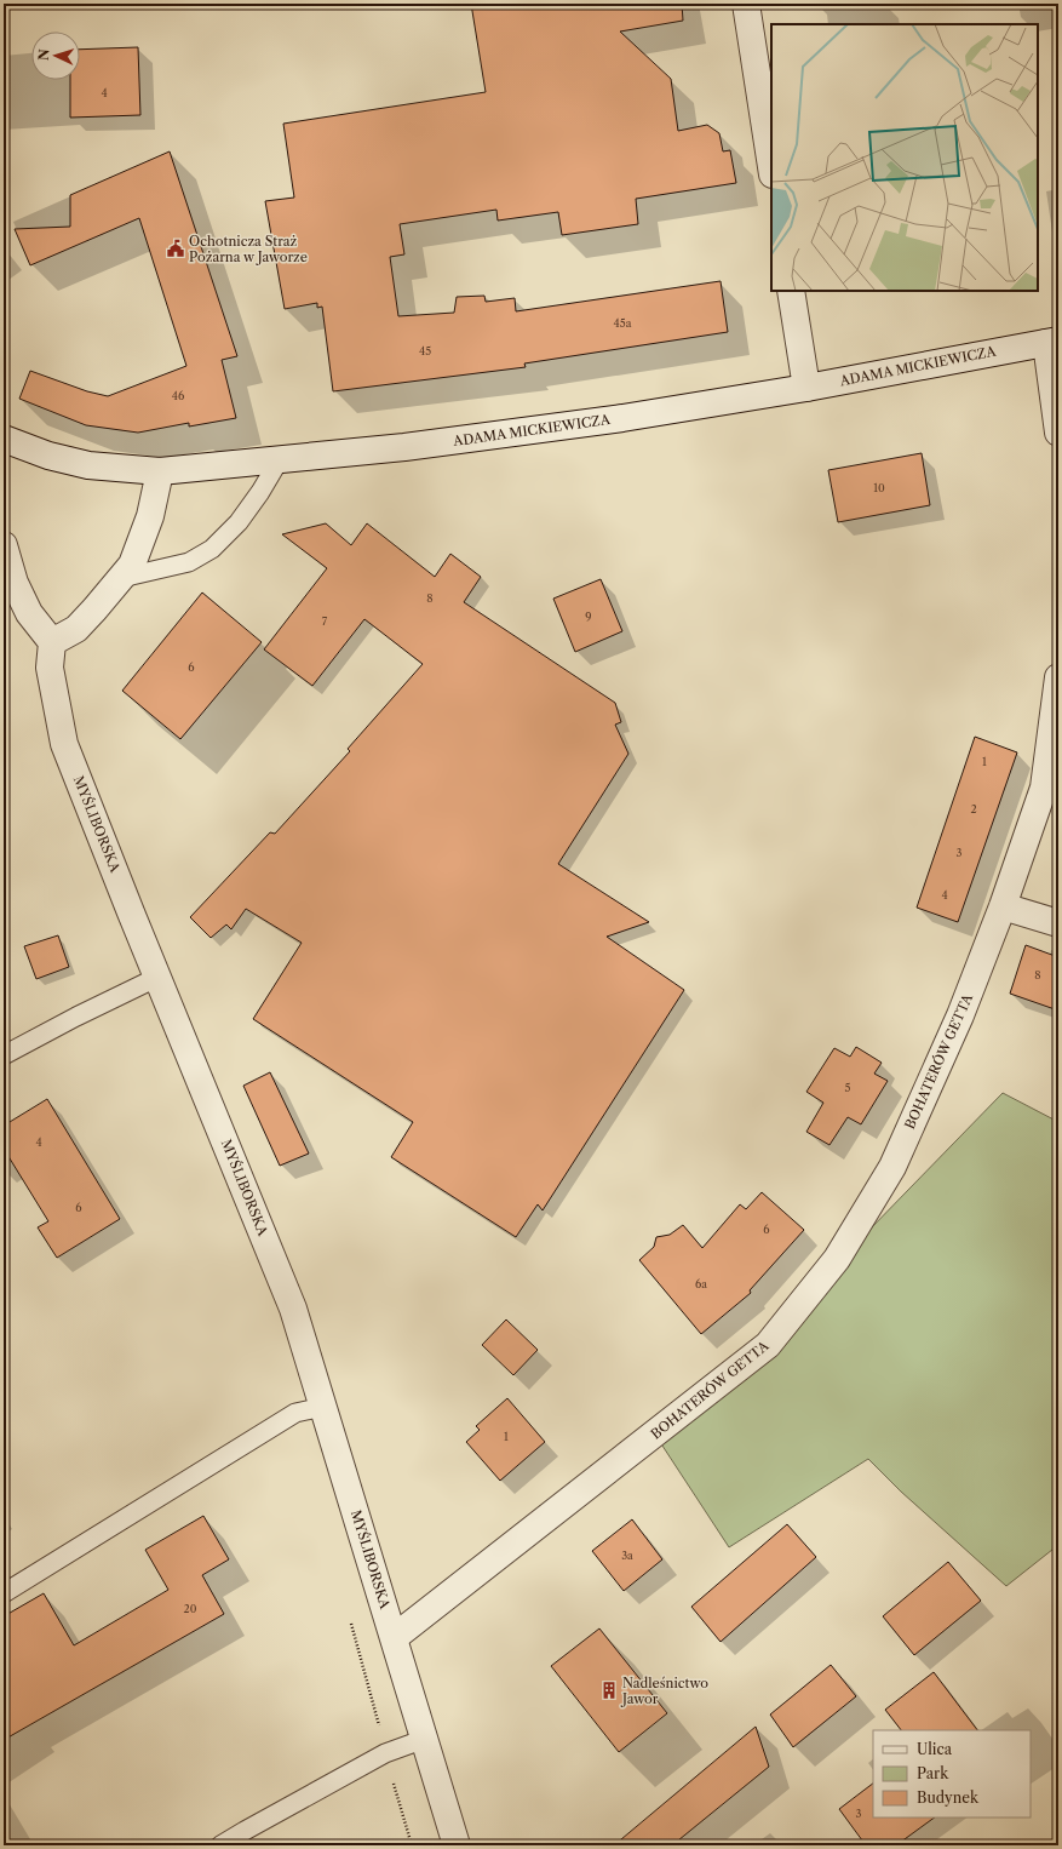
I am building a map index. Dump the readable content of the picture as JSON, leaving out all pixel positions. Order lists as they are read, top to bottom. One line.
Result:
{"streets":{"street":["ADAMA MICKIEWICZA","MYŚLIBORSKA","BOHATERÓW GETTA"]},"crossings":[["MYŚLIBORSKA","BOHATERÓW GETTA"]],"places":{"public building":["Ochotnicza Straż Pożarna w Jaworze"],"building":["Nadleśnictwo Jawor"]},"house_numbers":["4","45a","45","46","10","8","9","7","6","1","2","3","4","8","5","4","6","6","6a","1","3a","20","3"],"legend":["Ulica","Park","Budynek"],"north":"left"}
